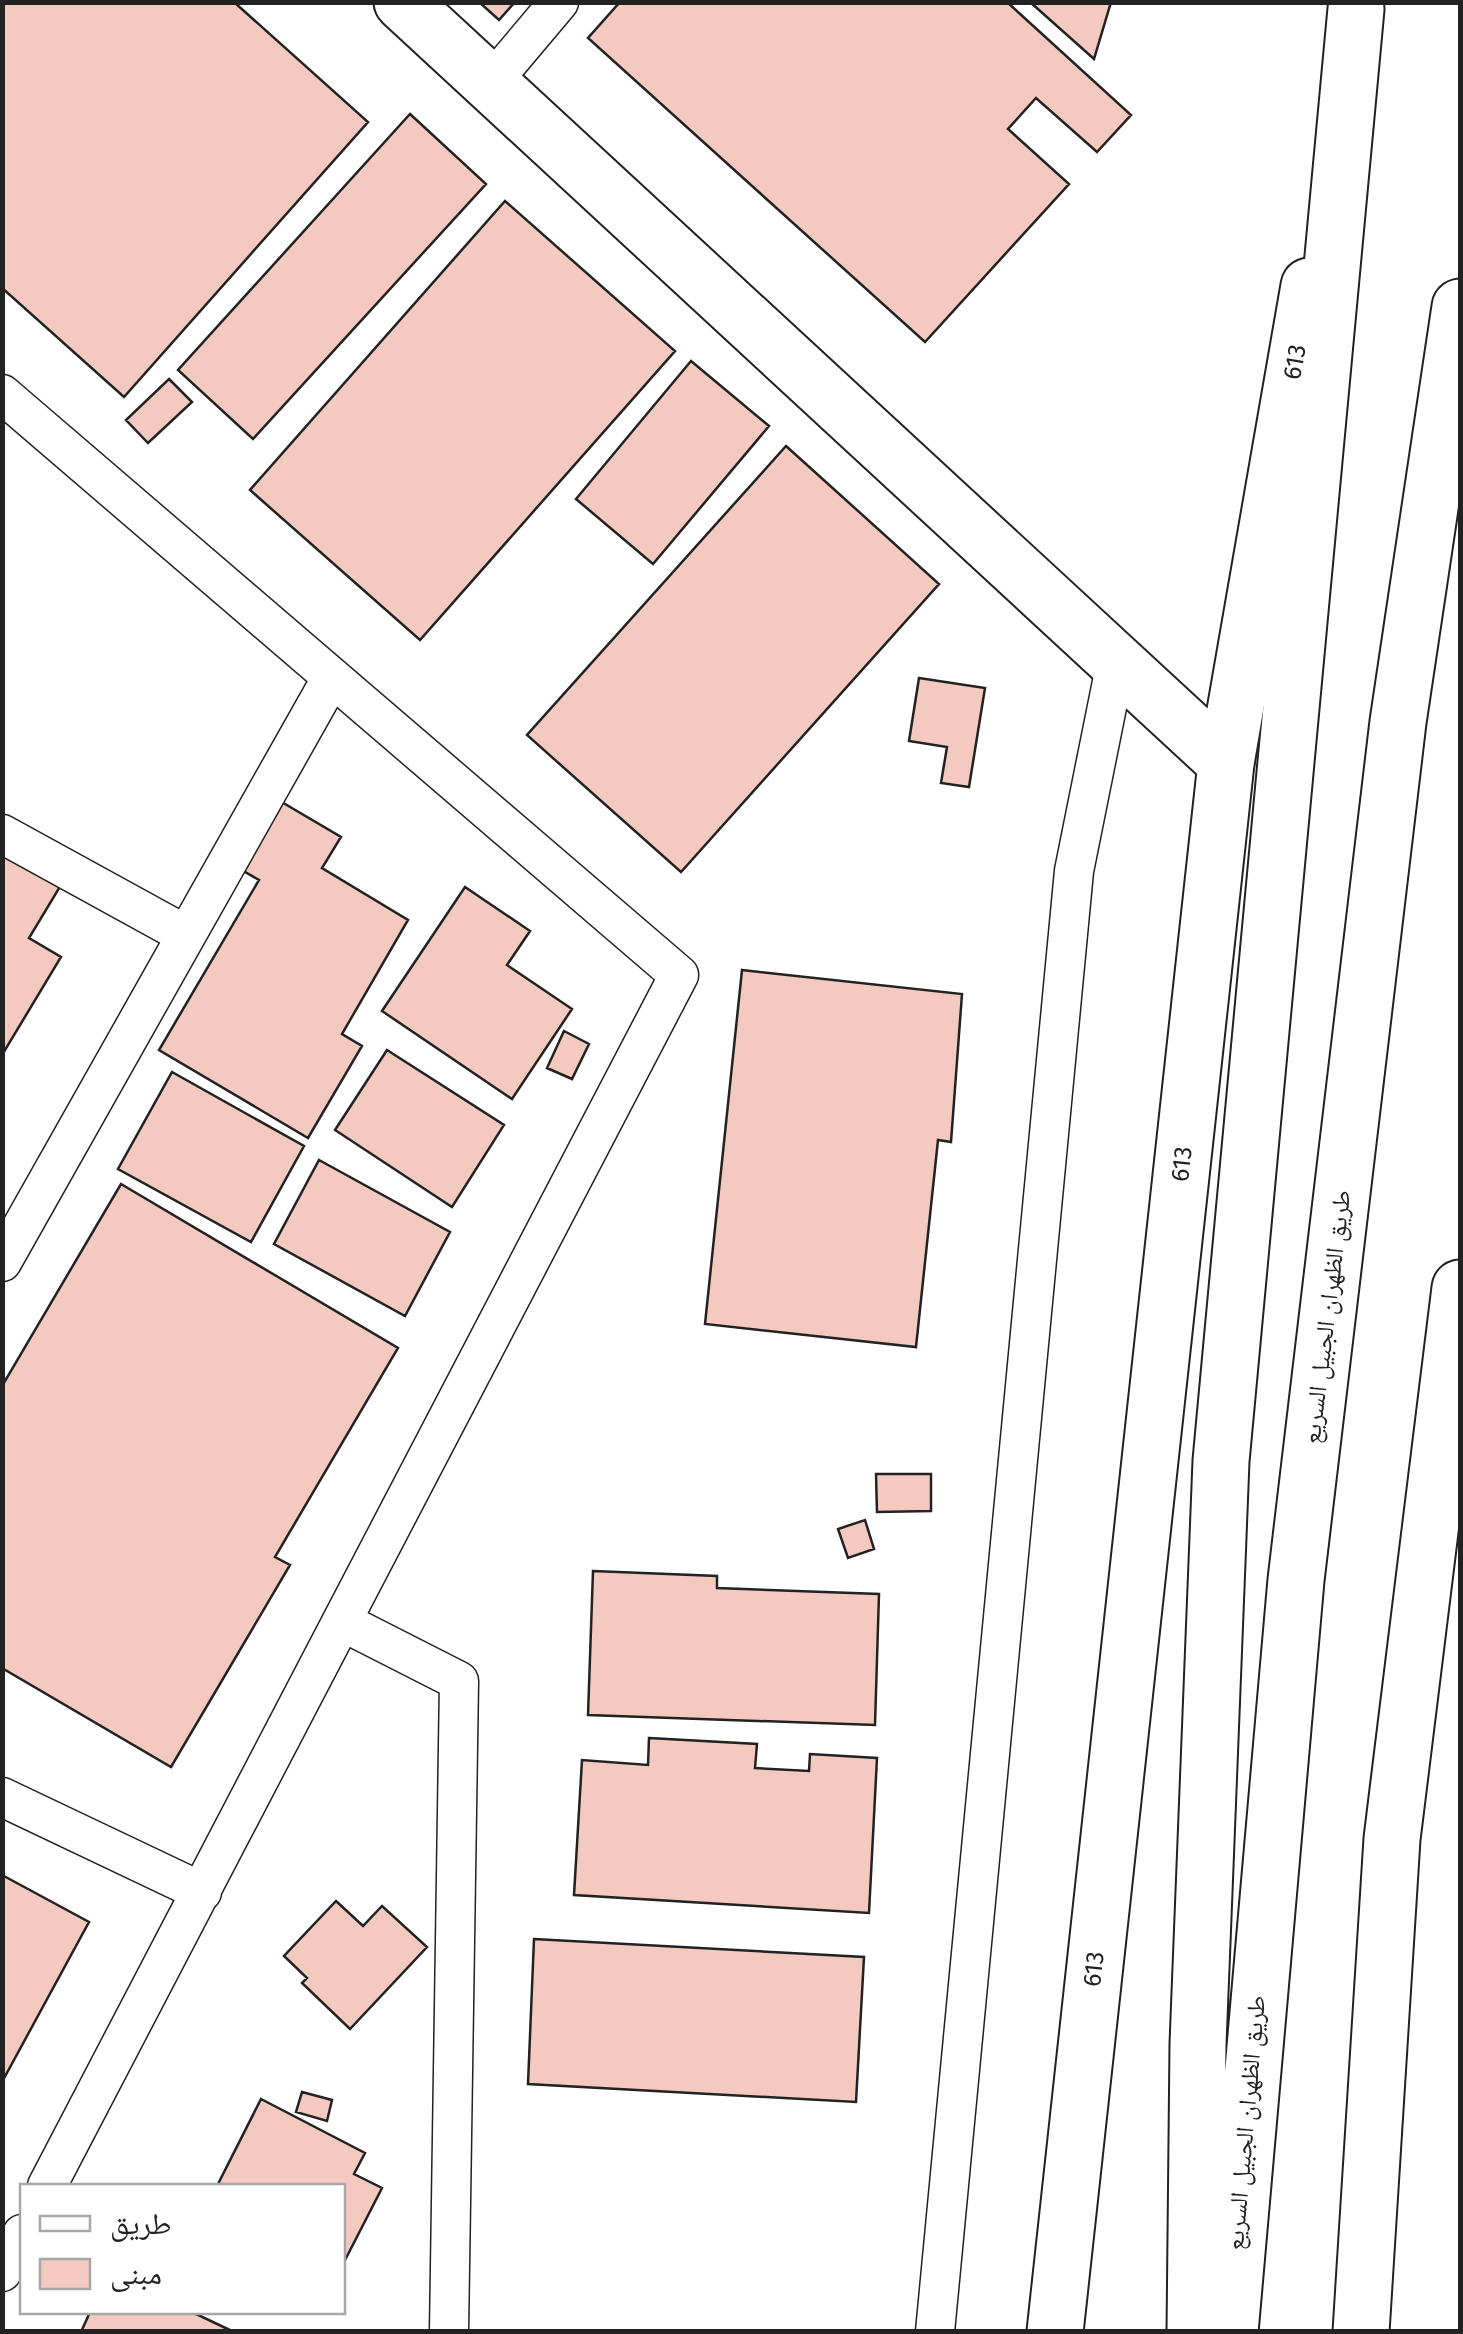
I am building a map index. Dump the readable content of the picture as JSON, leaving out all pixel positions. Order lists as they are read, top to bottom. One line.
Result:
{"streets":{"main road":["613","طريق الظهران الجبيل السريع"]},"legend":["طريق","مبنى"]}
